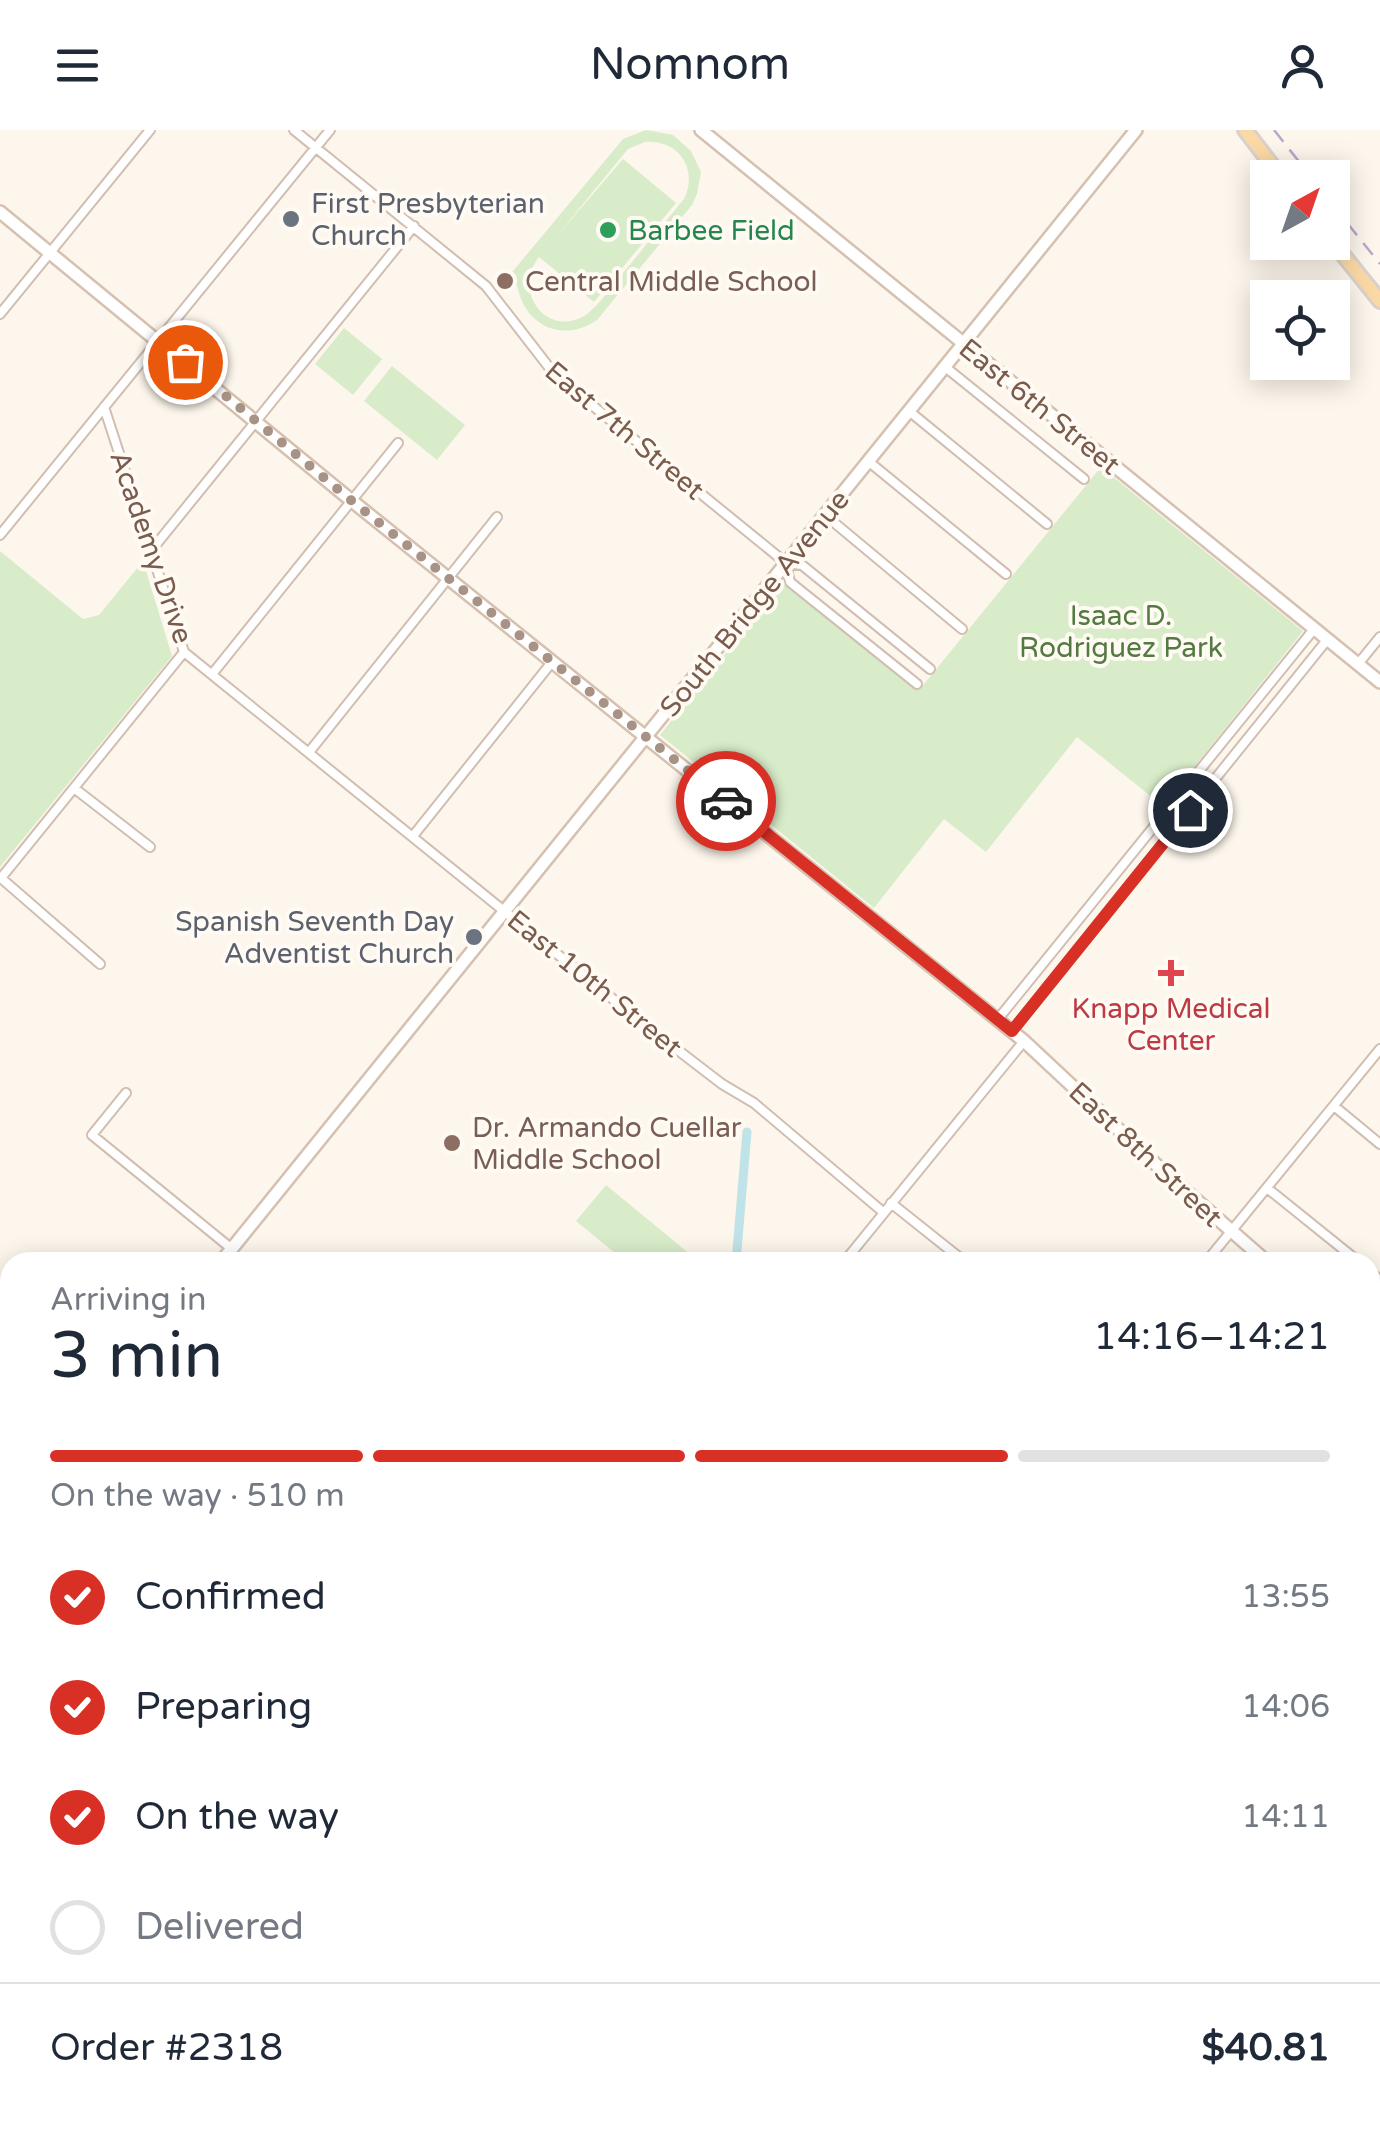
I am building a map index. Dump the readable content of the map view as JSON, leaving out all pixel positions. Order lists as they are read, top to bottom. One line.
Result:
{"streets":{"street":["East 6th Street","East 7th Street","Academy Drive","South Bridge Avenue","East 10th Street","East 8th Street"]},"crossings":[["East 6th Street","South Bridge Avenue"],["East 7th Street","South Bridge Avenue"],["Academy Drive","East 10th Street"],["South Bridge Avenue","East 10th Street"],["South Bridge Avenue","East 8th Street"]],"parks":["Isaac D. Rodriguez Park"],"places":{"other":["First Presbyterian Church","Barbee Field","Central Middle School","Spanish Seventh Day Adventist Church","Dr. Armando Cuellar Middle School"],"health":["Knapp Medical Center"]},"north":"top right","page":{"header":"Nomnom","heading":["3 min","Arriving in","14:16–14:21"],"panel":["Order #2318","$40.81"],"bar":"On the way · 510 m","list":[["Confirmed","13:55"],["Preparing","14:06"],["On the way","14:11"],"Delivered"]}}
